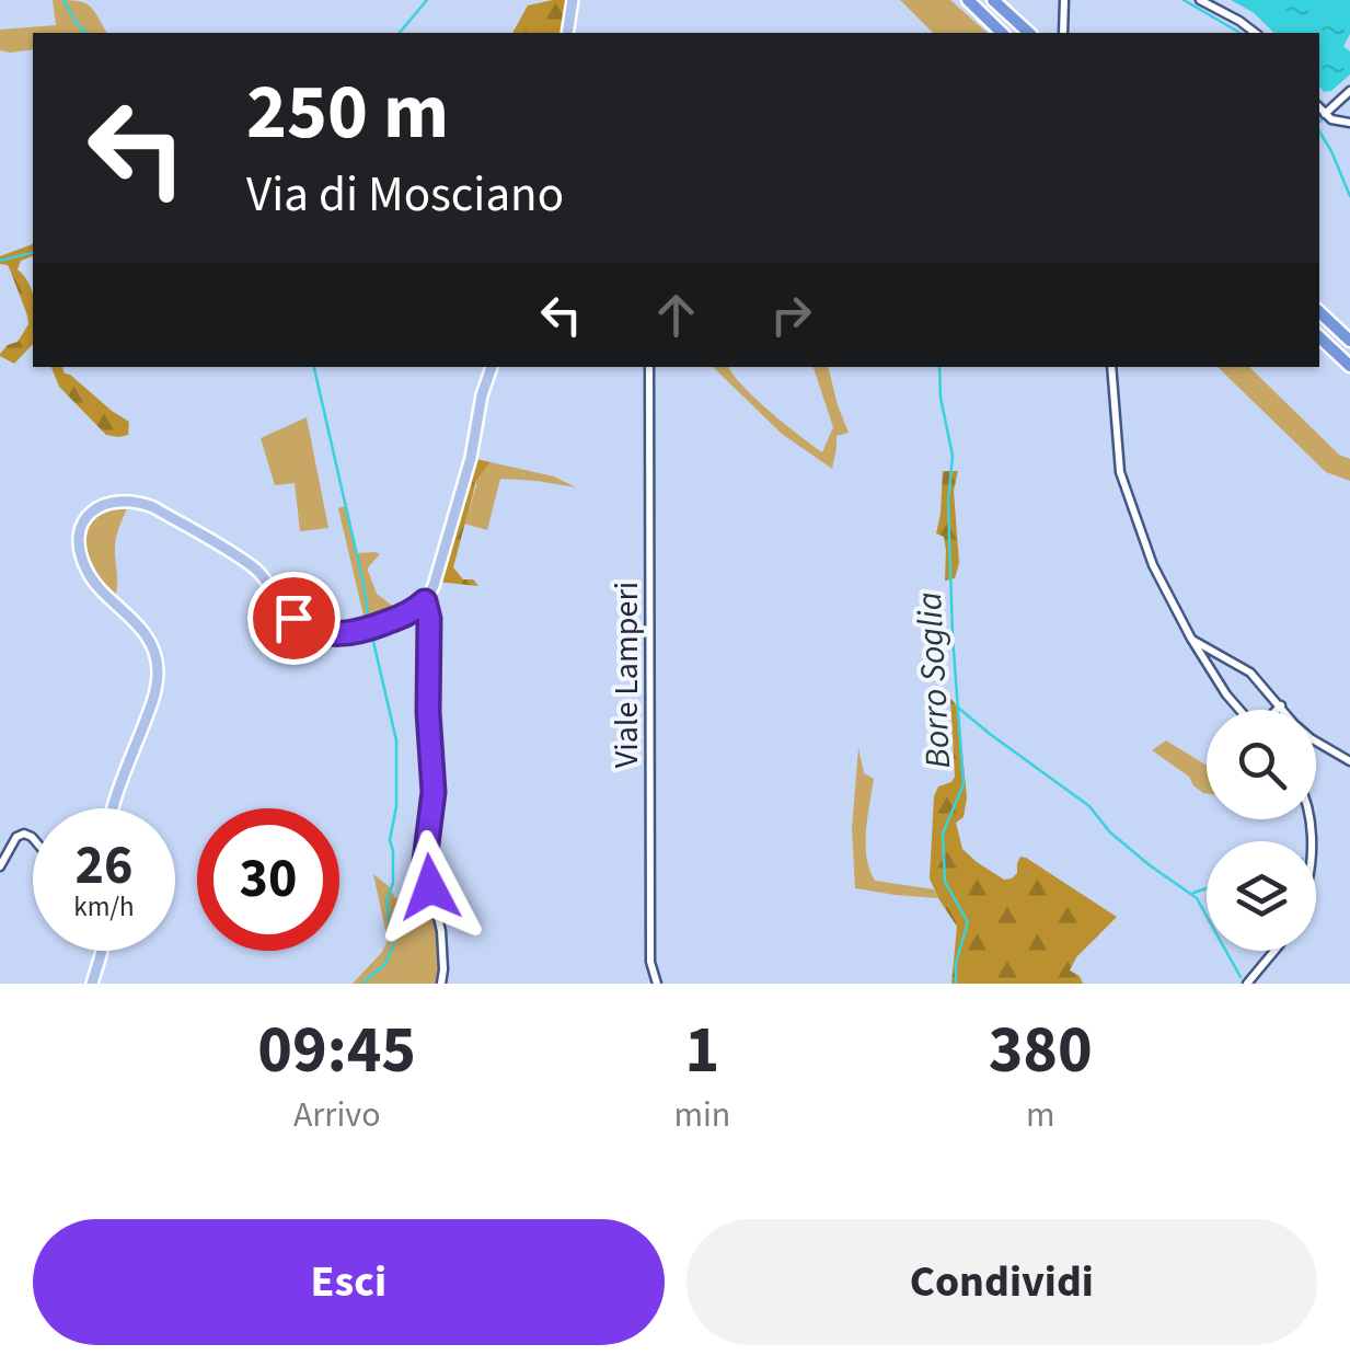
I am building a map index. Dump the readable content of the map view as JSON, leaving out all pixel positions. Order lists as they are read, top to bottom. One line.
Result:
{"streets":{"street":["Viale Lamperi"]},"water":["Borro Soglia"],"page":{"turn":["250 m","Via di Mosciano"],"speed":"26 km/h","limit":"30","eta":["09:45","Arrivo","1","min","380","m"],"buttons":["Esci","Condividi"]}}
